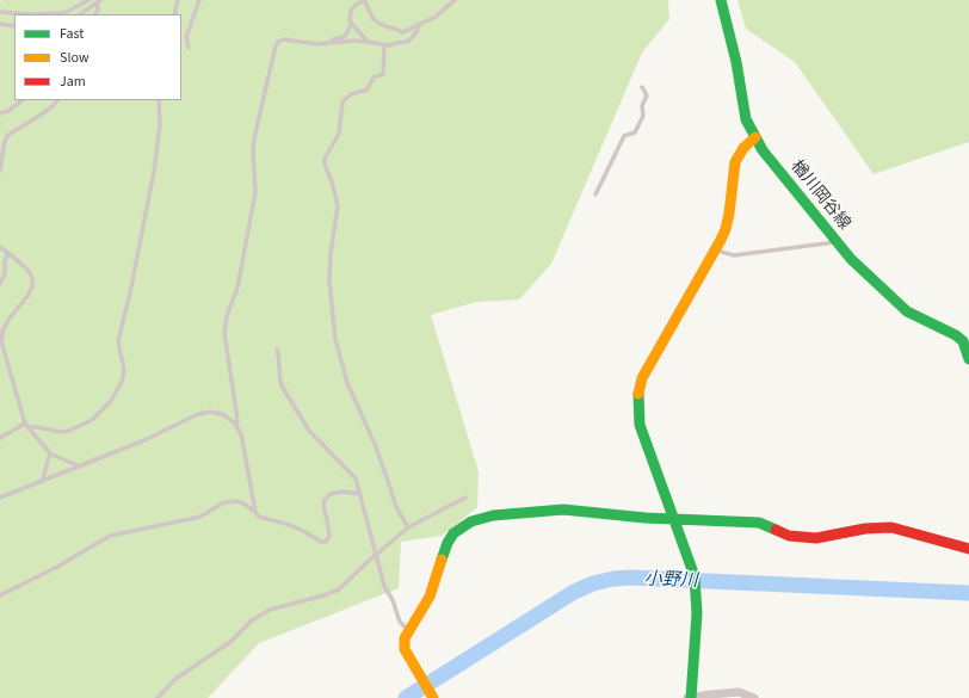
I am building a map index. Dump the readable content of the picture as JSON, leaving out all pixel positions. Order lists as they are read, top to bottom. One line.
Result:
{"streets":{"street":["楢川岡谷線"]},"water":["小野川"],"legend":["Fast","Slow","Jam"]}
